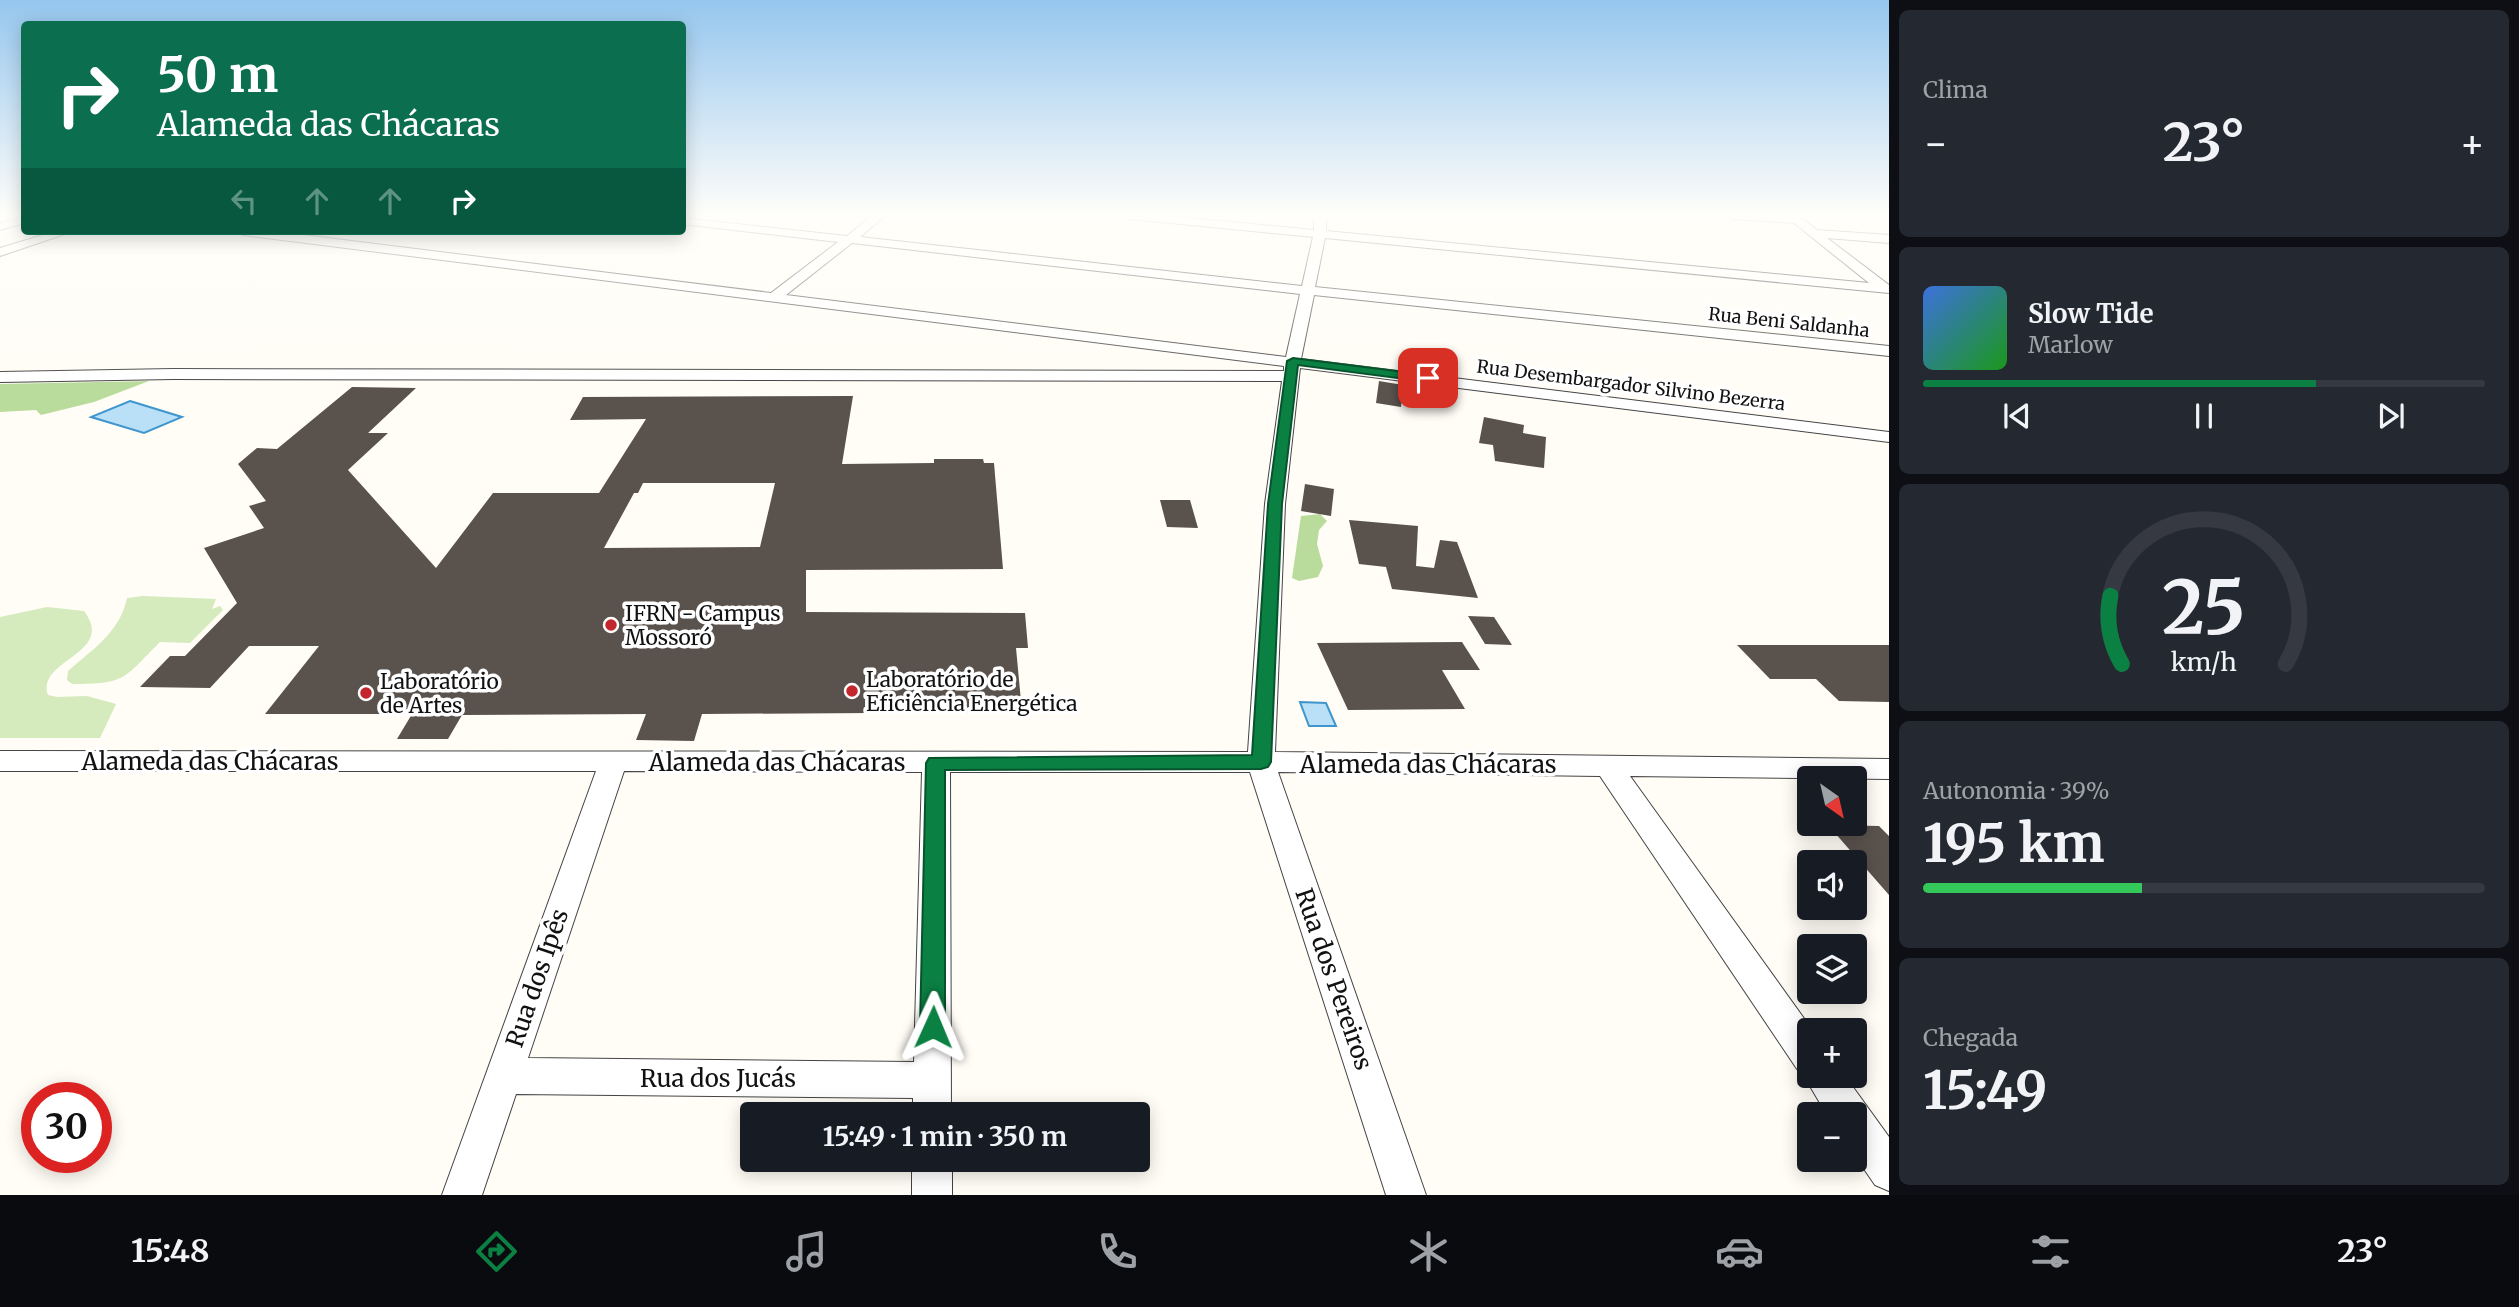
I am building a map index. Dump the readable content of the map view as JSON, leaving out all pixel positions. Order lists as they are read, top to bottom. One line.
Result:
{"streets":{"street":["Rua Beni Saldanha","Rua Desembargador Silvino Bezerra","Alameda das Chácaras","Rua dos Ipês","Rua dos Pereiros","Rua dos Jucás"]},"crossings":[["Alameda das Chácaras","Rua dos Ipês"],["Alameda das Chácaras","Rua dos Pereiros"],["Rua dos Ipês","Rua dos Jucás"]],"places":["IFRN - Campus Mossoró","Laboratório de Eficiência Energética","Laboratório de Artes"],"north":"bottom right","page":{"tile":["Clima",["Autonomia · 39%","195 km"],["Chegada","15:49"]],"turn":["50 m","Alameda das Chácaras"],"heat":["−","23°","+"],"song":["Slow Tide","Marlow"],"map_buttons":["+","−"],"limit":"30","trip":"15:49 · 1 min · 350 m","tabs":["15:48","23°"],"gauge":["25","km/h"]}}
